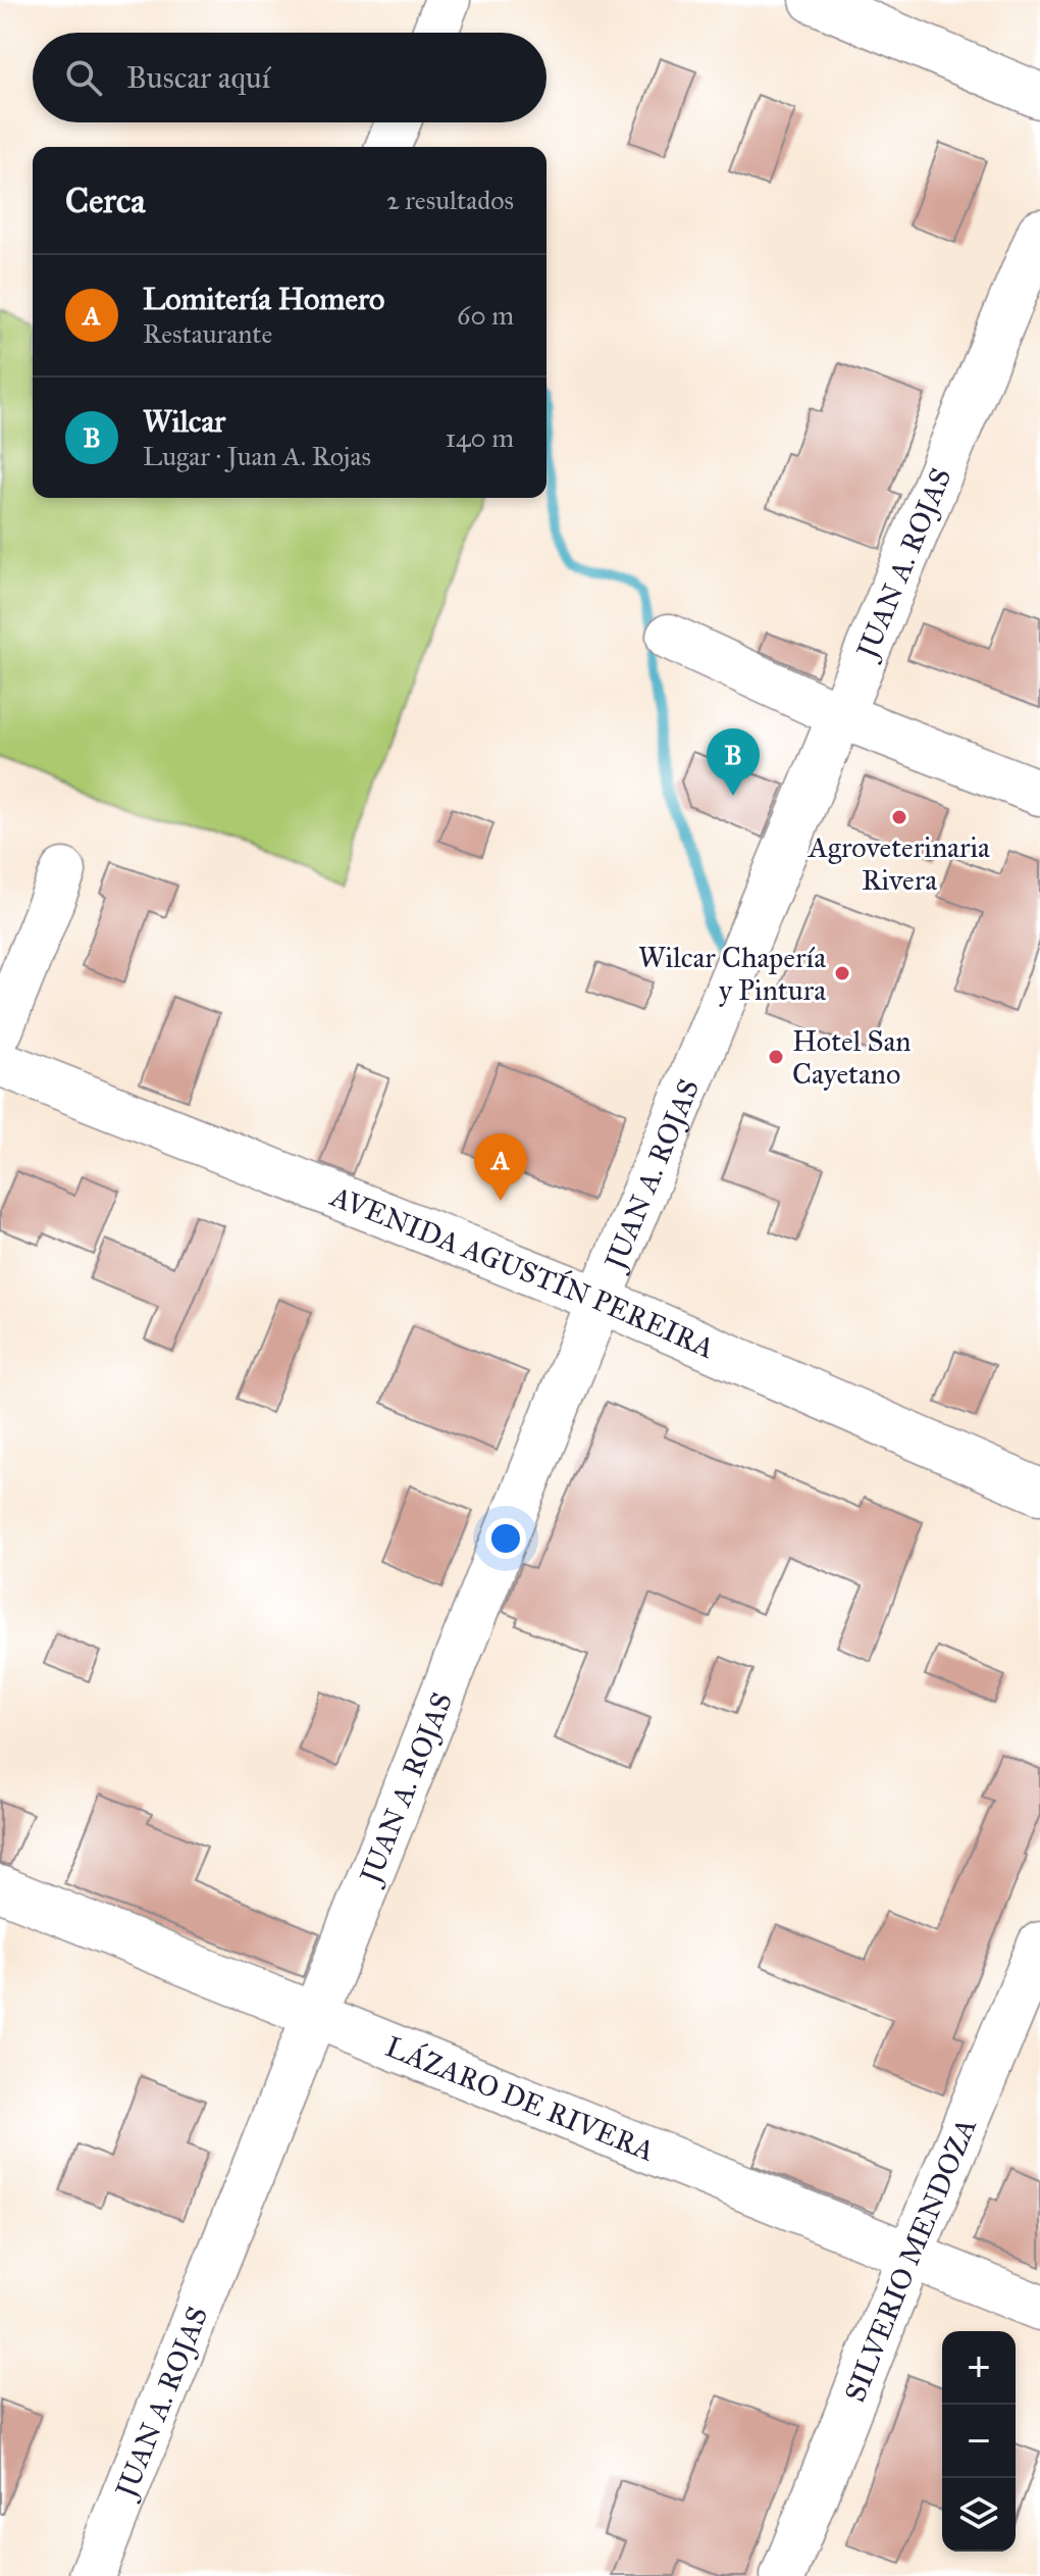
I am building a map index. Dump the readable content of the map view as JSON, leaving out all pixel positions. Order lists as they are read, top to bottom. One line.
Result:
{"streets":{"street":["JUAN A. ROJAS","AVENIDA AGUSTÍN PEREIRA","LÁZARO DE RIVERA","SILVERIO MENDOZA"]},"crossings":[["JUAN A. ROJAS","AVENIDA AGUSTÍN PEREIRA"],["JUAN A. ROJAS","LÁZARO DE RIVERA"],["LÁZARO DE RIVERA","SILVERIO MENDOZA"]],"places":["Agroveterinaria Rivera","Wilcar Chapería y Pintura","Hotel San Cayetano"],"page":{"search":"Buscar aquí","heading":["Cerca","2 resultados"],"list":[{"mark":"A","name":"Lomitería Homero","note":"Restaurante","value":"60 m"},{"mark":"B","name":"Wilcar","note":"Lugar · Juan A. Rojas","value":"140 m"}],"pins":["B","A"],"map_buttons":["+","−"]}}
